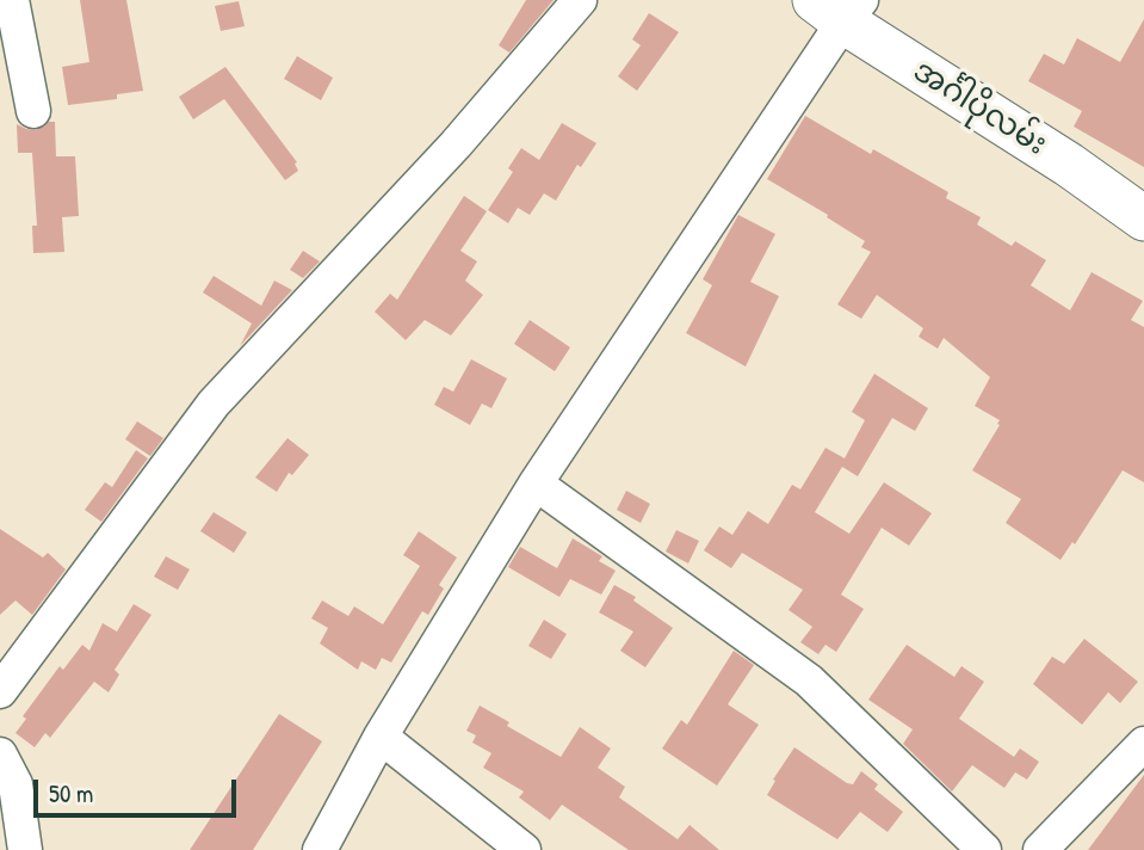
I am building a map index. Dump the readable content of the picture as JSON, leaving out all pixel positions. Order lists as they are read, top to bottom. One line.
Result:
{"streets":{"main road":["အင်္ဂါပိုလမ်း"]},"scale_bar":"50 m"}
